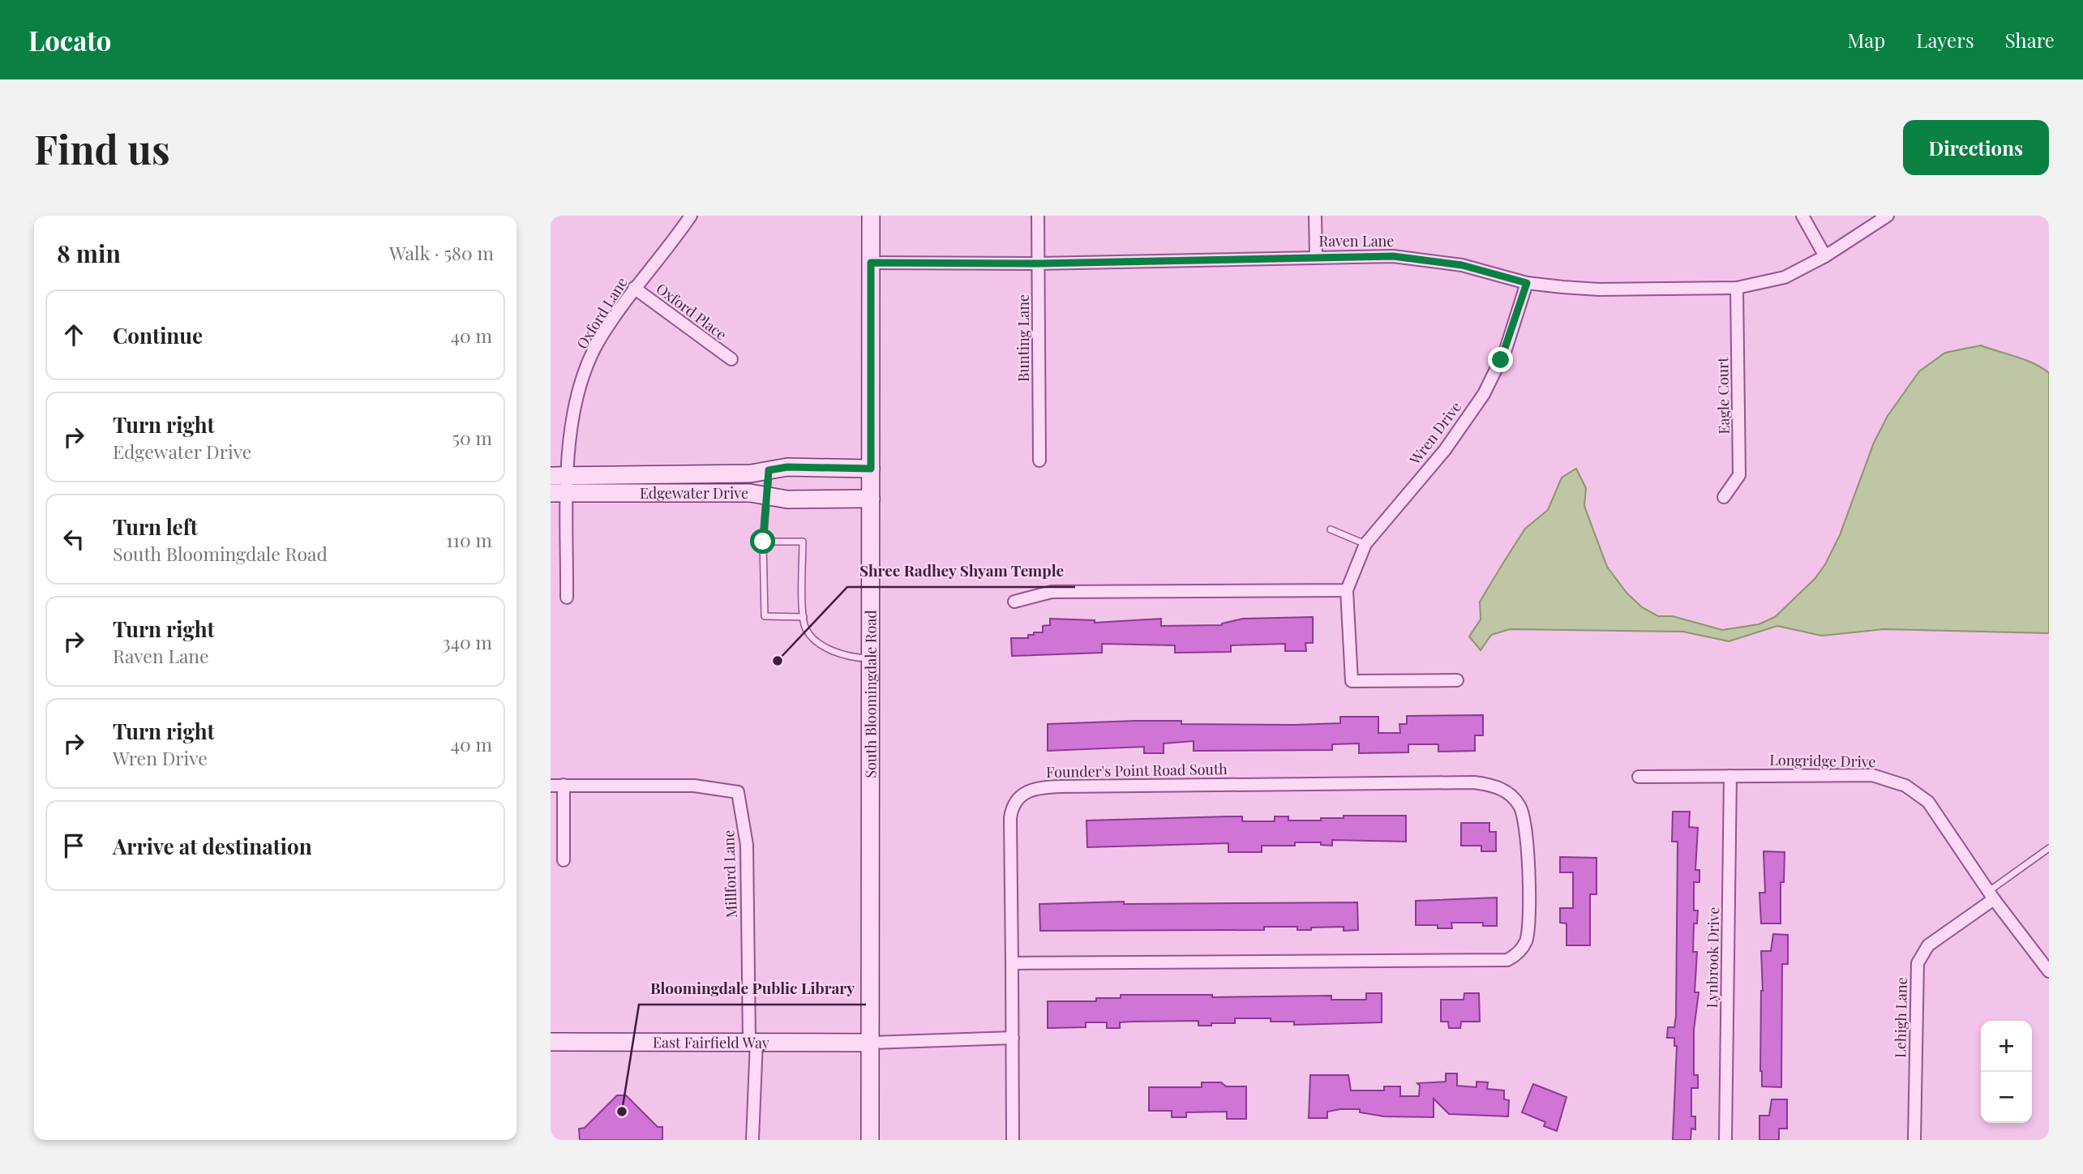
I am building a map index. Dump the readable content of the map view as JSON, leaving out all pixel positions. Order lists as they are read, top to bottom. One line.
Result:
{"streets":{"street":["Raven Lane","Oxford Place","Oxford Lane","Bunting Lane","Eagle Court","Wren Drive","Edgewater Drive","South Bloomingdale Road","Longridge Drive","Founder's Point Road South","Millford Lane","Lynbrook Drive","Lehigh Lane","East Fairfield Way"]},"crossings":[["Raven Lane","Bunting Lane"],["Raven Lane","Eagle Court"],["Raven Lane","Wren Drive"],["Raven Lane","South Bloomingdale Road"],["Oxford Place","Oxford Lane"],["Oxford Lane","Edgewater Drive"],["Edgewater Drive","South Bloomingdale Road"],["South Bloomingdale Road","East Fairfield Way"],["Longridge Drive","Lynbrook Drive"],["Longridge Drive","Lehigh Lane"],["Millford Lane","East Fairfield Way"]],"places":["Shree Radhey Shyam Temple","Bloomingdale Public Library"],"page":{"header":"Locato","nav":["Map","Layers","Share"],"buttons":"Directions","title":"Find us","heading":["8 min","Walk · 580 m"],"list":[["Continue","40 m"],["Turn right","Edgewater Drive","50 m"],["Turn left","South Bloomingdale Road","110 m"],["Turn right","Raven Lane","340 m"],["Turn right","Wren Drive","40 m"],"Arrive at destination"],"map_buttons":["+","−"]}}
